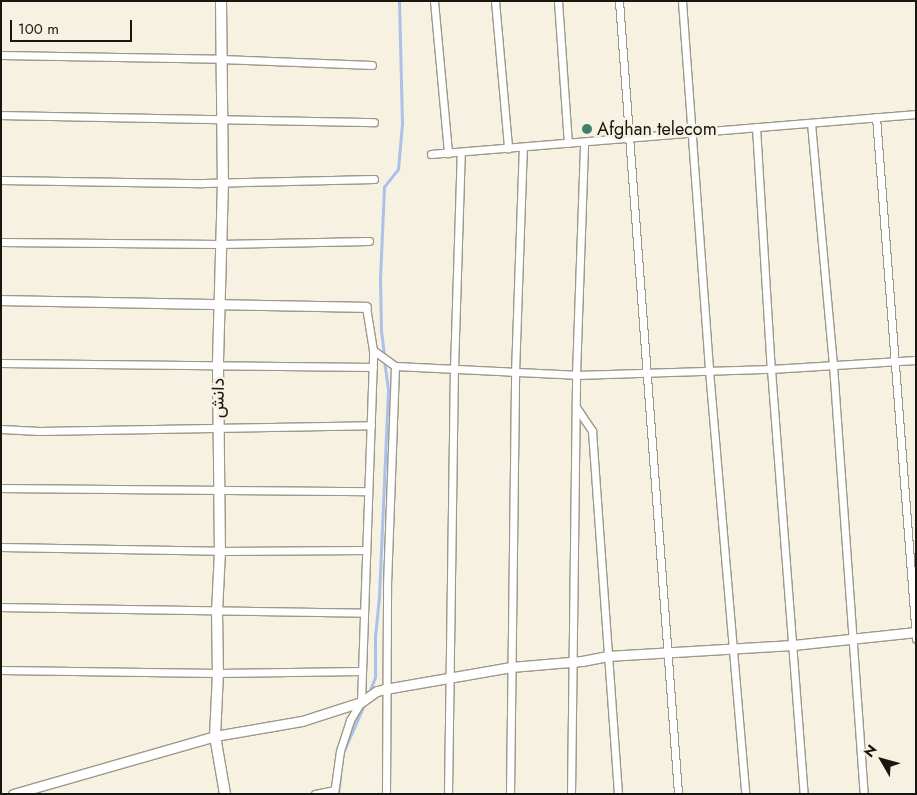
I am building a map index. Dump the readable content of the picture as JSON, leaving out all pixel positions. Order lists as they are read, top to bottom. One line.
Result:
{"streets":{"main road":["دانش"]},"places":["Afghan telecom"],"scale_bar":"100 m","north":"top left"}
